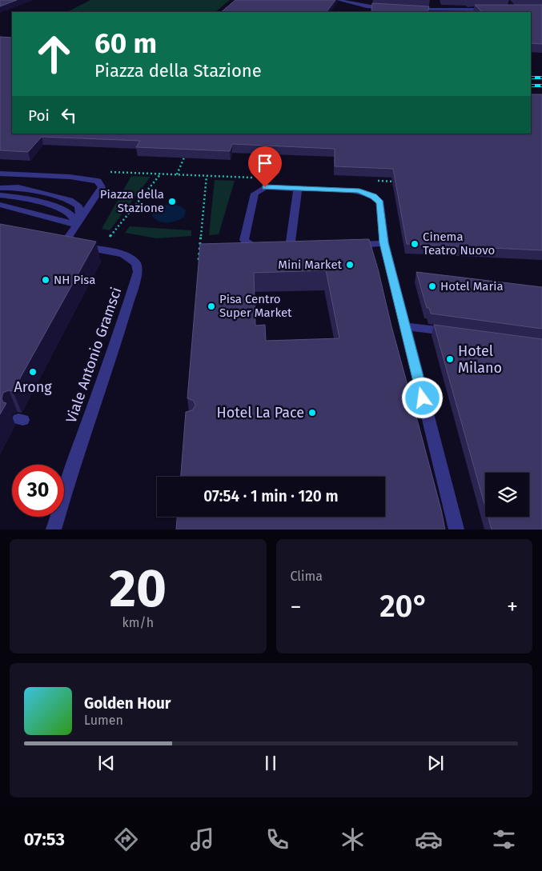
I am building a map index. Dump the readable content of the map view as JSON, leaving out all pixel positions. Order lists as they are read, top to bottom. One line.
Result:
{"streets":{"street":["Viale Antonio Gramsci"]},"places":["Piazza della Stazione","Cinema Teatro Nuovo","Mini Market","NH Pisa","Hotel Maria","Pisa Centro Super Market","Hotel Milano","Arong","Hotel La Pace"],"page":{"turn":["60 m","Piazza della Stazione"],"then":"Poi","limit":"30","trip":"07:54 · 1 min · 120 m","tile":[["20","km/h"],"Clima"],"heat":["−","20°","+"],"song":["Golden Hour","Lumen"],"tabs":"07:53"}}
